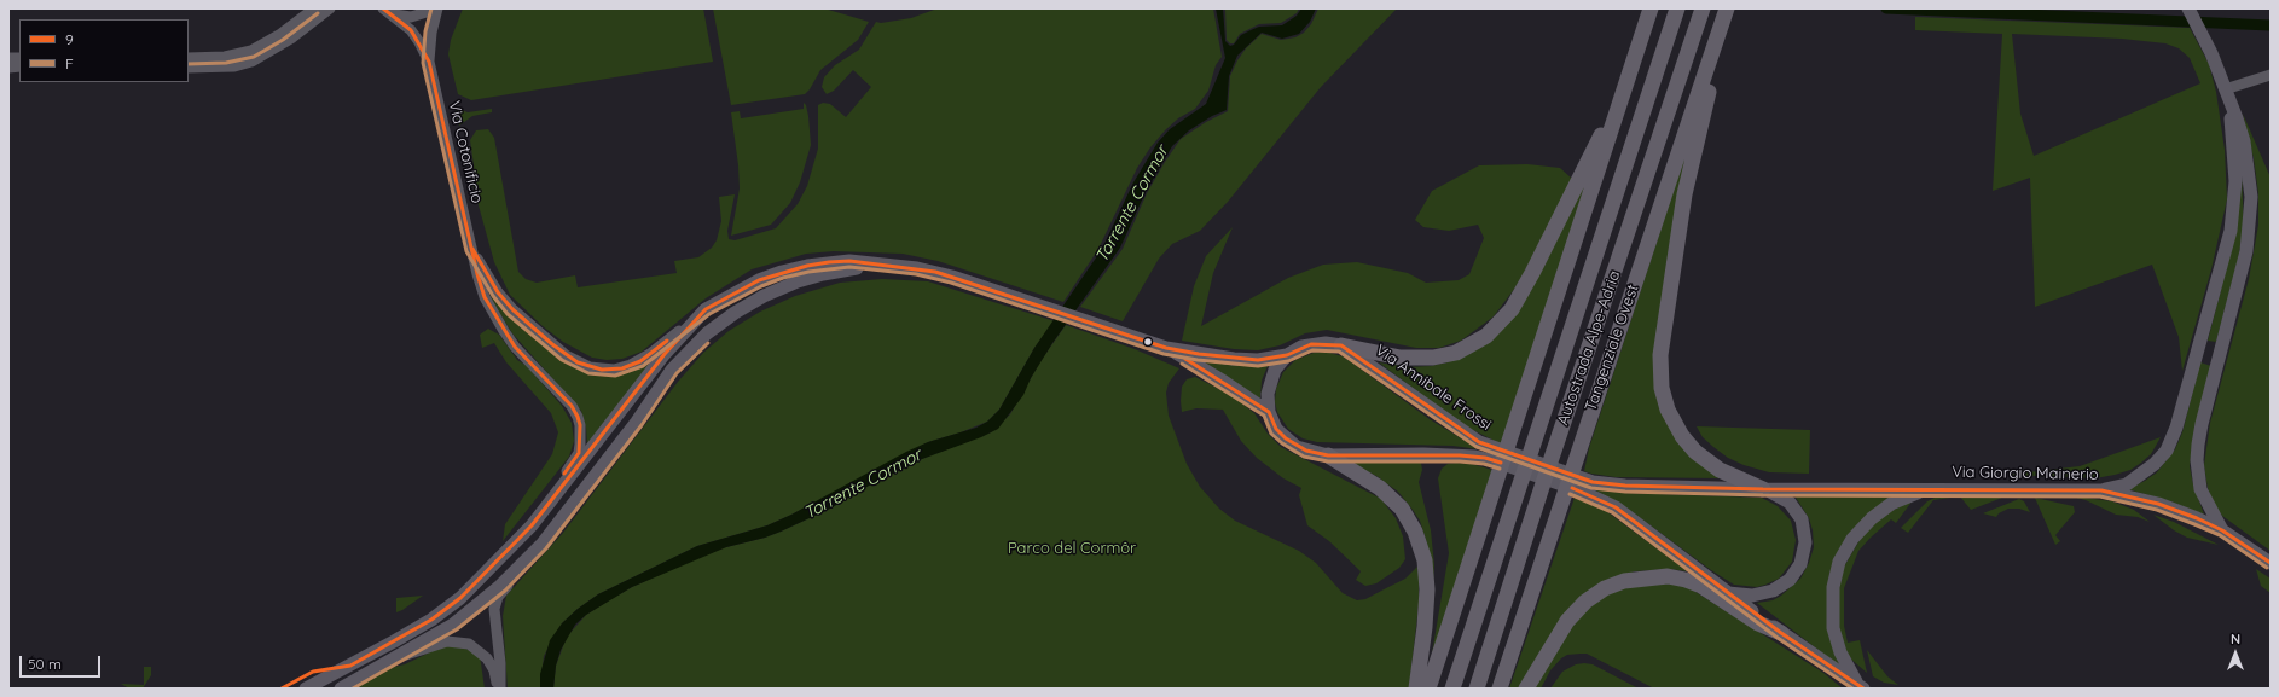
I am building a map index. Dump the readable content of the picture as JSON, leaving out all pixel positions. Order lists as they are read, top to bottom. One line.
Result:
{"streets":{"highway":["Autostrada Alpe-Adria","Tangenziale Ovest"],"main road":["Via Annibale Frossi","Via Giorgio Mainerio"],"street":["Via Cotonificio"]},"crossings":[["Via Annibale Frossi","Via Giorgio Mainerio"]],"water":["Torrente Cormor"],"parks":["Parco del Cormôr"],"lines":["transit line 9","transit line F"],"legend":["9","F"],"scale_bar":"50 m","north":"top"}
